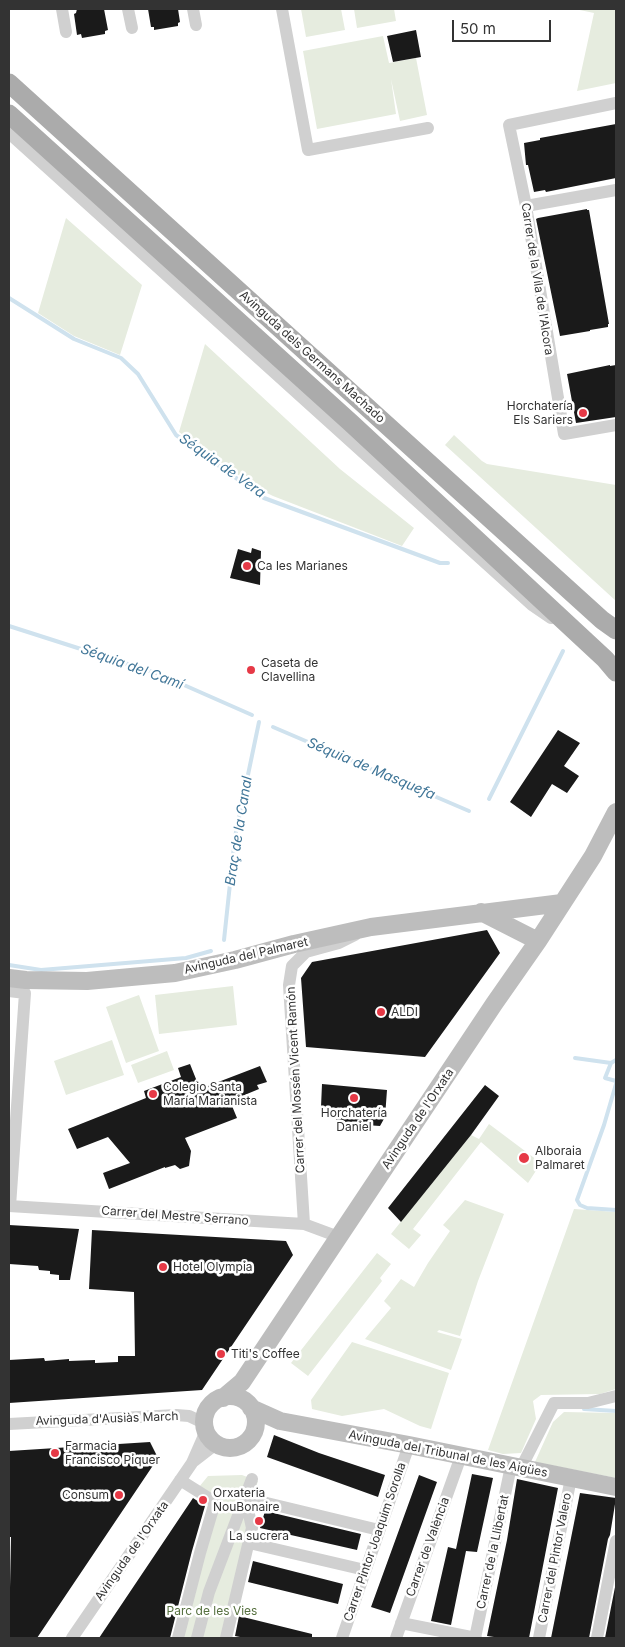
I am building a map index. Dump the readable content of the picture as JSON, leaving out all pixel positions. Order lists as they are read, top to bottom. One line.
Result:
{"streets":{"main road":["Avinguda dels Germans Machado","Avinguda del Palmaret","Avinguda de l'Orxata","Avinguda del Tribunal de les Aigües"],"street":["Carrer de la Vila de l'Alcora","Carrer del Mossén Vicent Ramón","Carrer del Mestre Serrano","Avinguda d'Ausiàs March","Carrer Pintor Joaquim Sorolla","Carrer de València","Carrer de la Llibertat","Carrer del Pintor Valero"]},"crossings":[["Avinguda del Palmaret","Carrer del Mossén Vicent Ramón"],["Avinguda del Palmaret","Avinguda de l'Orxata"],["Carrer del Mossén Vicent Ramón","Carrer del Mestre Serrano"],["Avinguda de l'Orxata","Carrer del Mestre Serrano"],["Avinguda de l'Orxata","Avinguda d'Ausiàs March"],["Avinguda de l'Orxata","Avinguda del Tribunal de les Aigües"],["Avinguda d'Ausiàs March","Avinguda del Tribunal de les Aigües"],["Avinguda del Tribunal de les Aigües","Carrer Pintor Joaquim Sorolla"],["Avinguda del Tribunal de les Aigües","Carrer de València"],["Avinguda del Tribunal de les Aigües","Carrer de la Llibertat"],["Avinguda del Tribunal de les Aigües","Carrer del Pintor Valero"]],"water":["Séquia de Vera","Séquia del Camí","Séquia de Masquefa","Braç de la Canal"],"parks":["Parc de les Vies"],"places":["Horchatería Els Sariers","Ca les Marianes","Caseta de Clavellina","ALDI","Colegio Santa María Marianista","Horchatería Daniel","Alboraia Palmaret","Hotel Olympia","Titi's Coffee","Farmacia Francisco Piquer","Consum","Orxateria NouBonaire","La sucrera"],"scale_bar":"50 m"}
